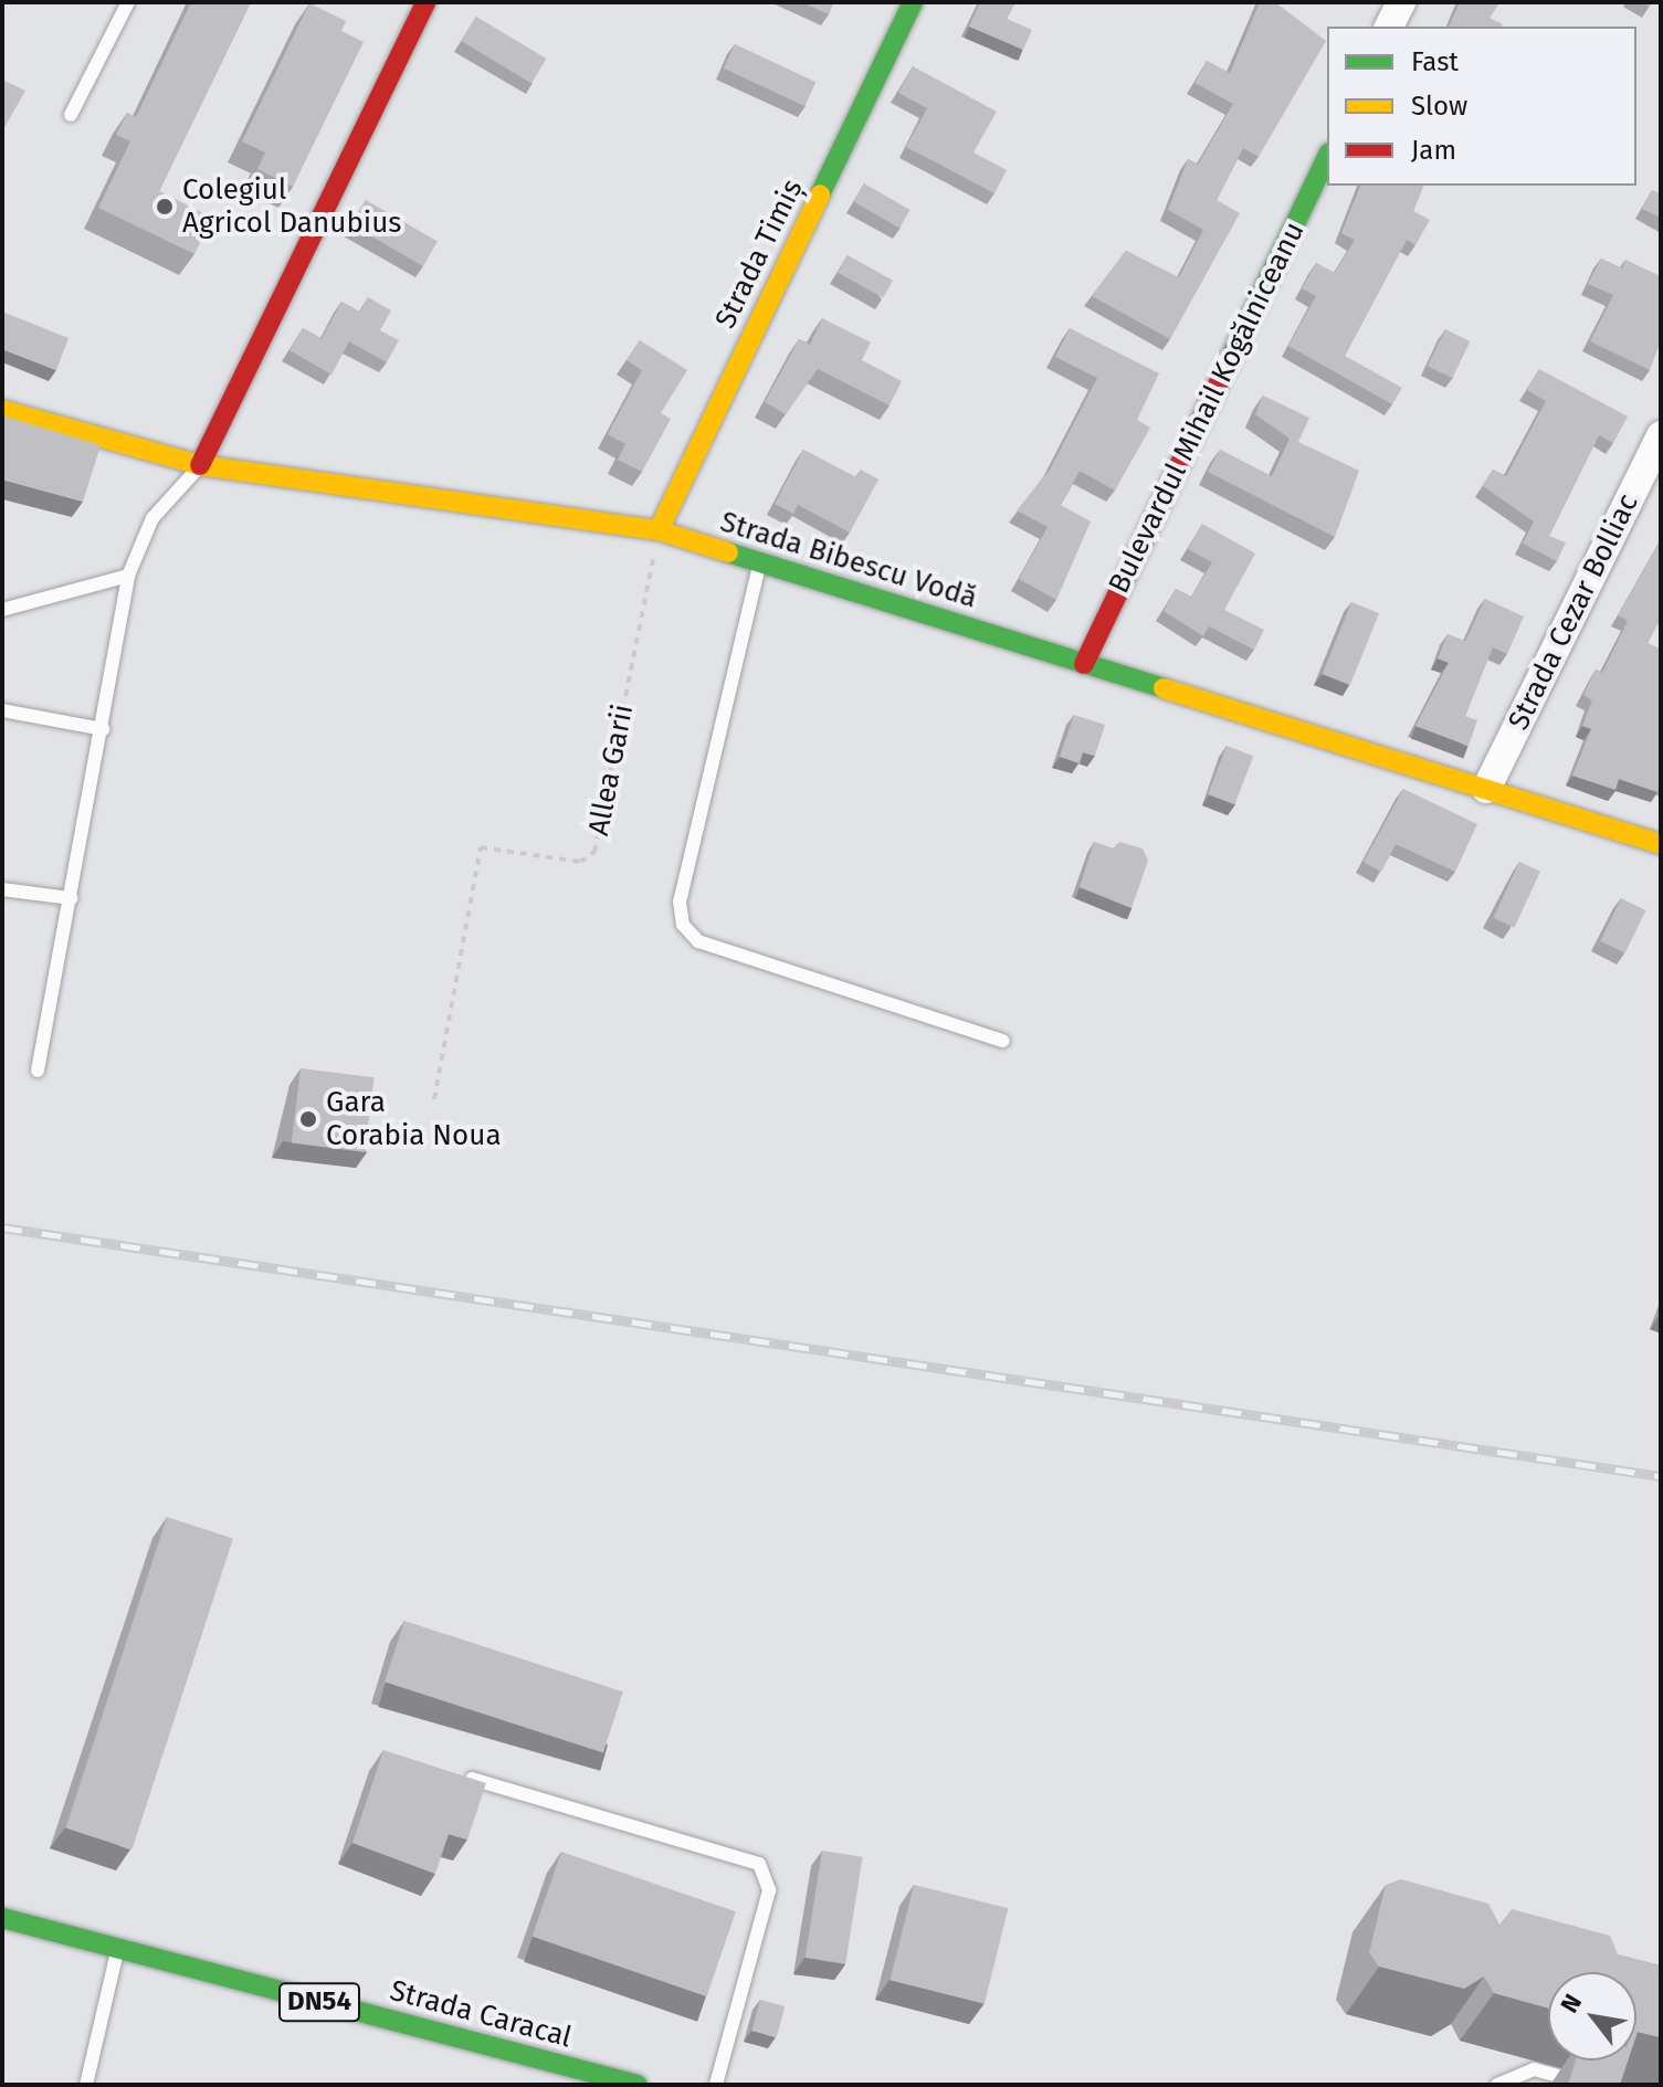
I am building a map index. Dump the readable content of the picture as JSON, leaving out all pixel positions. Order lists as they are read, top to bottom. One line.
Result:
{"streets":{"street":["Strada Timiș","Bulevardul Mihail Kogălniceanu","Strada Bibescu Vodă","Strada Cezar Bolliac","DN54","Strada Caracal"],"path":["Allea Garii"]},"crossings":[["Strada Timiș","Strada Bibescu Vodă"],["Strada Timiș","Allea Garii"],["Bulevardul Mihail Kogălniceanu","Strada Bibescu Vodă"],["Strada Bibescu Vodă","Strada Cezar Bolliac"],["Strada Bibescu Vodă","Allea Garii"]],"places":["Colegiul Agricol Danubius","Gara Corabia Noua"],"legend":["Fast","Slow","Jam"],"north":"top left"}
